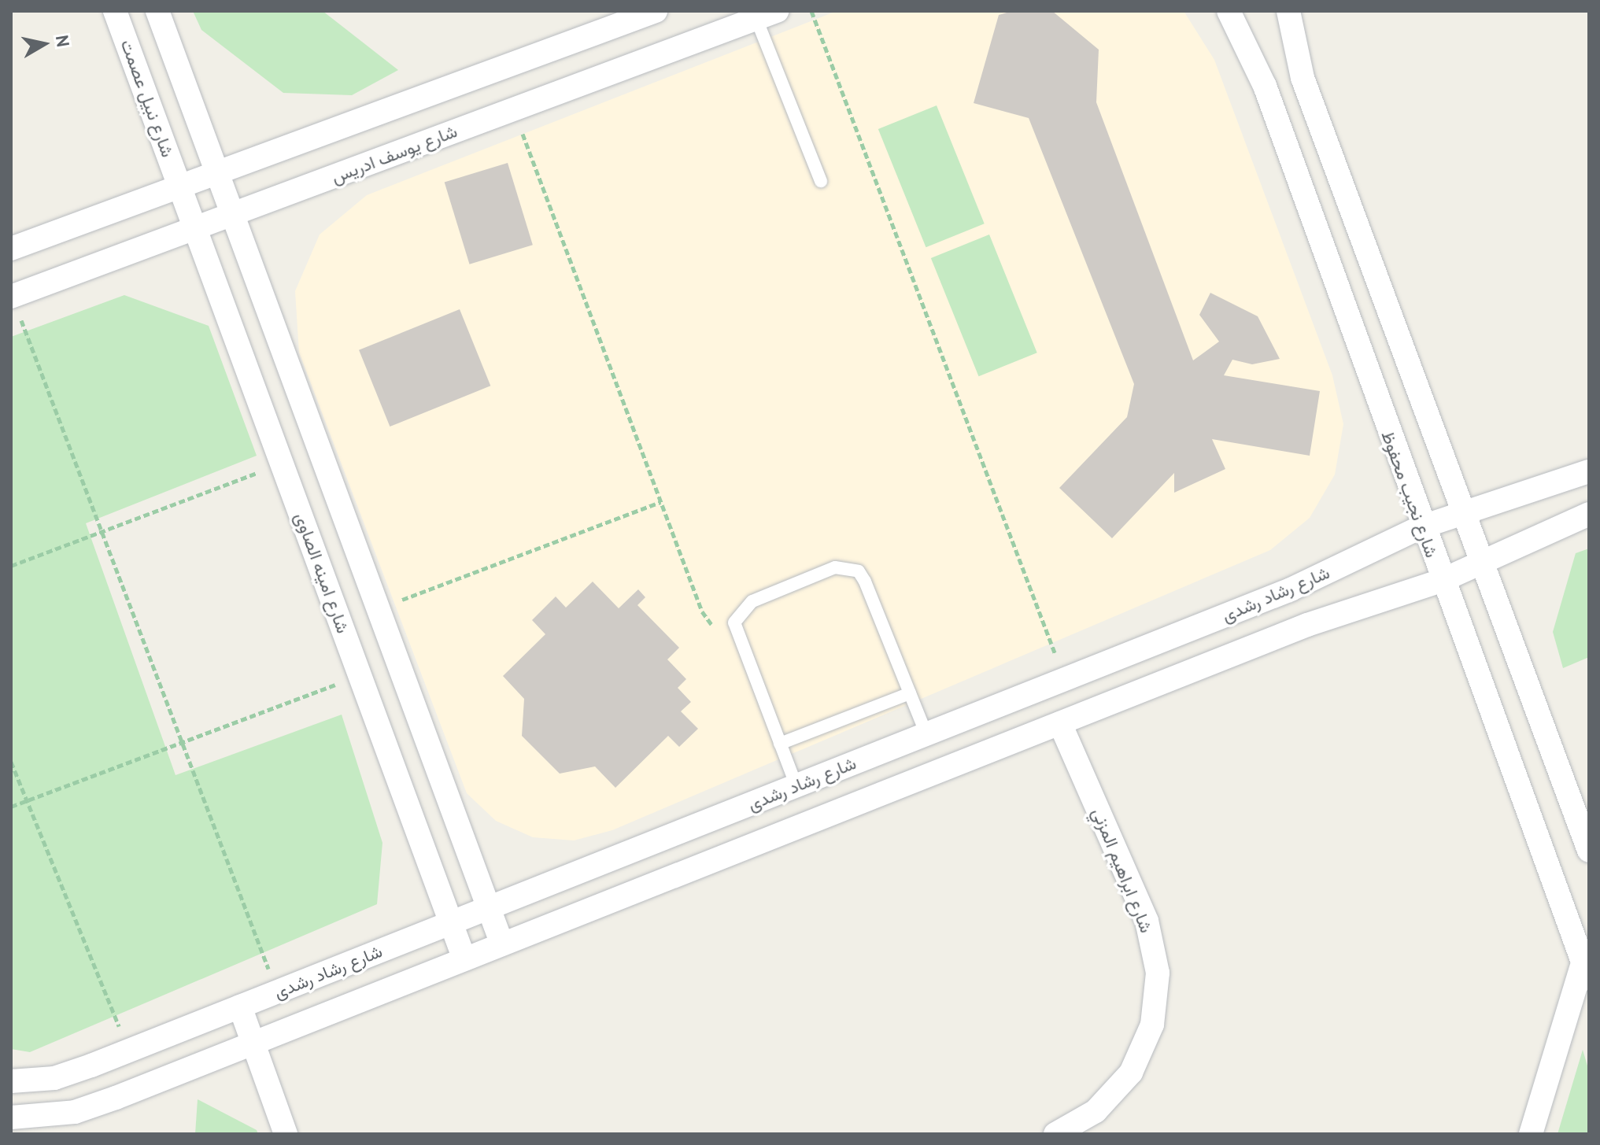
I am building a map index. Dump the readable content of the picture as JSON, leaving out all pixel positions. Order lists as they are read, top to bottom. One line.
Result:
{"streets":{"street":["شارع نبيل عصمت","شارع يوسف ادريس","شارع نجيب محفوظ","شارع امينه الصاوى","شارع رشاد رشدى","شارع ابراهيم المزني"]},"crossings":[["شارع نبيل عصمت","شارع امينه الصاوى"],["شارع يوسف ادريس","شارع امينه الصاوى"],["شارع نجيب محفوظ","شارع رشاد رشدى"],["شارع امينه الصاوى","شارع رشاد رشدى"]],"north":"right"}
